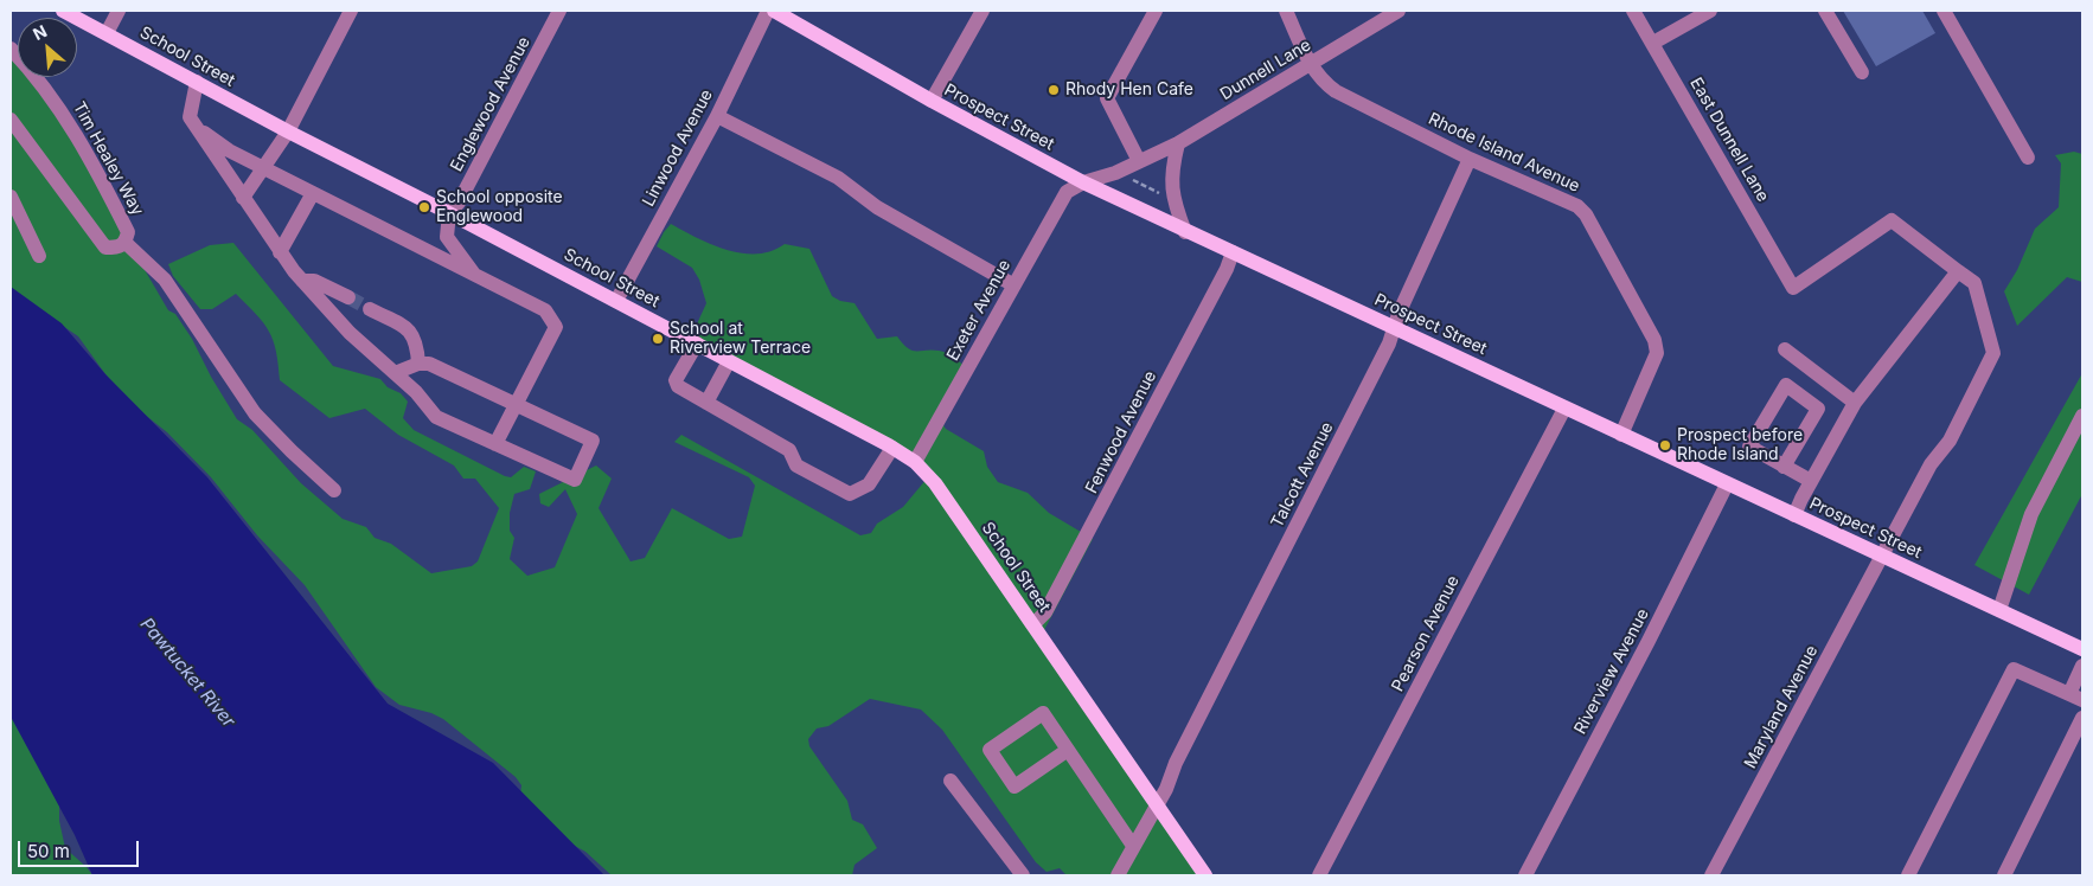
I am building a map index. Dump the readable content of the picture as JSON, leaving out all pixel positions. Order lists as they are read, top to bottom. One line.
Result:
{"streets":{"main road":["School Street","Prospect Street"],"street":["Dunnell Lane","Englewood Avenue","East Dunnell Lane","Linwood Avenue","Rhode Island Avenue","Tim Healey Way","Exeter Avenue","Fenwood Avenue","Talcott Avenue","Pearson Avenue","Riverview Avenue","Maryland Avenue"]},"crossings":[["School Street","Englewood Avenue"],["School Street","Linwood Avenue"],["School Street","Exeter Avenue"],["School Street","Fenwood Avenue"],["School Street","Talcott Avenue"],["Dunnell Lane","Prospect Street"],["Dunnell Lane","Rhode Island Avenue"],["Dunnell Lane","Exeter Avenue"],["Prospect Street","Rhode Island Avenue"],["Prospect Street","Exeter Avenue"],["Prospect Street","Fenwood Avenue"],["Prospect Street","Talcott Avenue"],["Prospect Street","Pearson Avenue"],["Prospect Street","Riverview Avenue"],["Prospect Street","Maryland Avenue"],["East Dunnell Lane","Maryland Avenue"],["Rhode Island Avenue","Talcott Avenue"]],"water":["Pawtucket River"],"places":["Rhody Hen Cafe","School opposite Englewood","School at Riverview Terrace","Prospect before Rhode Island"],"scale_bar":"50 m","north":"top left"}
